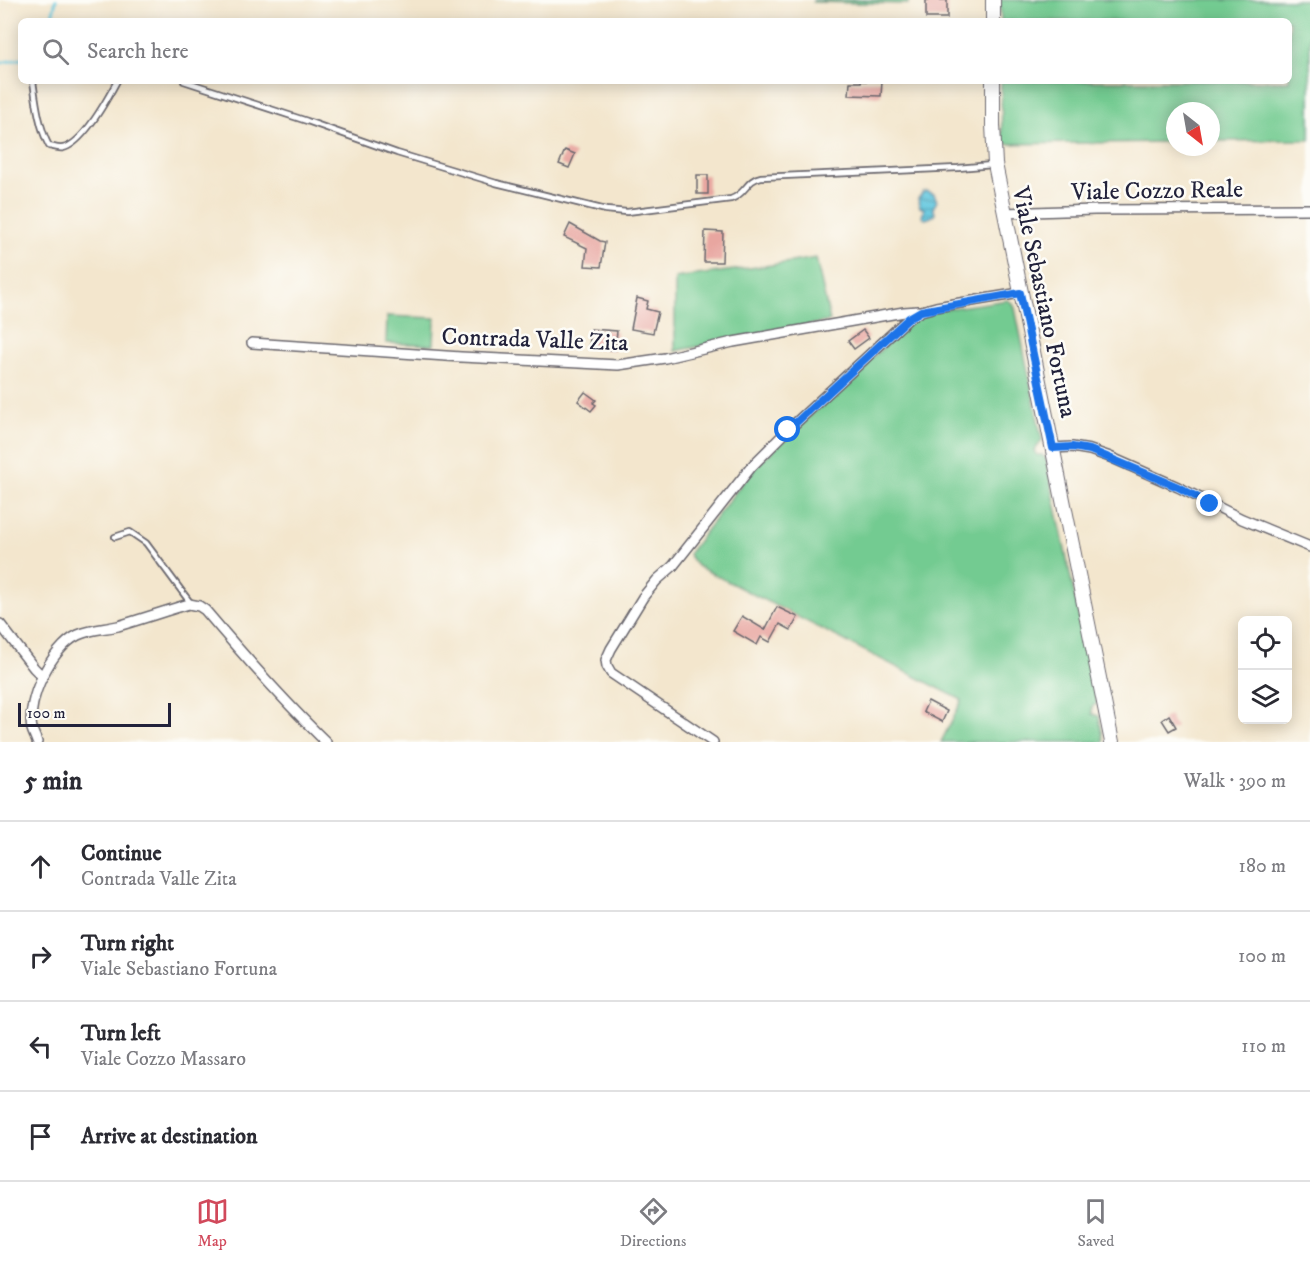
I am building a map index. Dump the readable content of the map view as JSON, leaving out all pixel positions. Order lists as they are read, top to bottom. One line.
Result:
{"streets":{"street":["Viale Cozzo Reale","Viale Sebastiano Fortuna","Contrada Valle Zita"]},"crossings":[["Viale Cozzo Reale","Viale Sebastiano Fortuna"],["Viale Sebastiano Fortuna","Contrada Valle Zita"]],"scale_bar":"100 m","north":"bottom right","page":{"search":"Search here","scale":"100 m","heading":["5 min","Walk · 390 m"],"list":[["Continue","Contrada Valle Zita","180 m"],["Turn right","Viale Sebastiano Fortuna","100 m"],["Turn left","Viale Cozzo Massaro","110 m"],"Arrive at destination"],"nav":["Map","Directions","Saved"]}}
